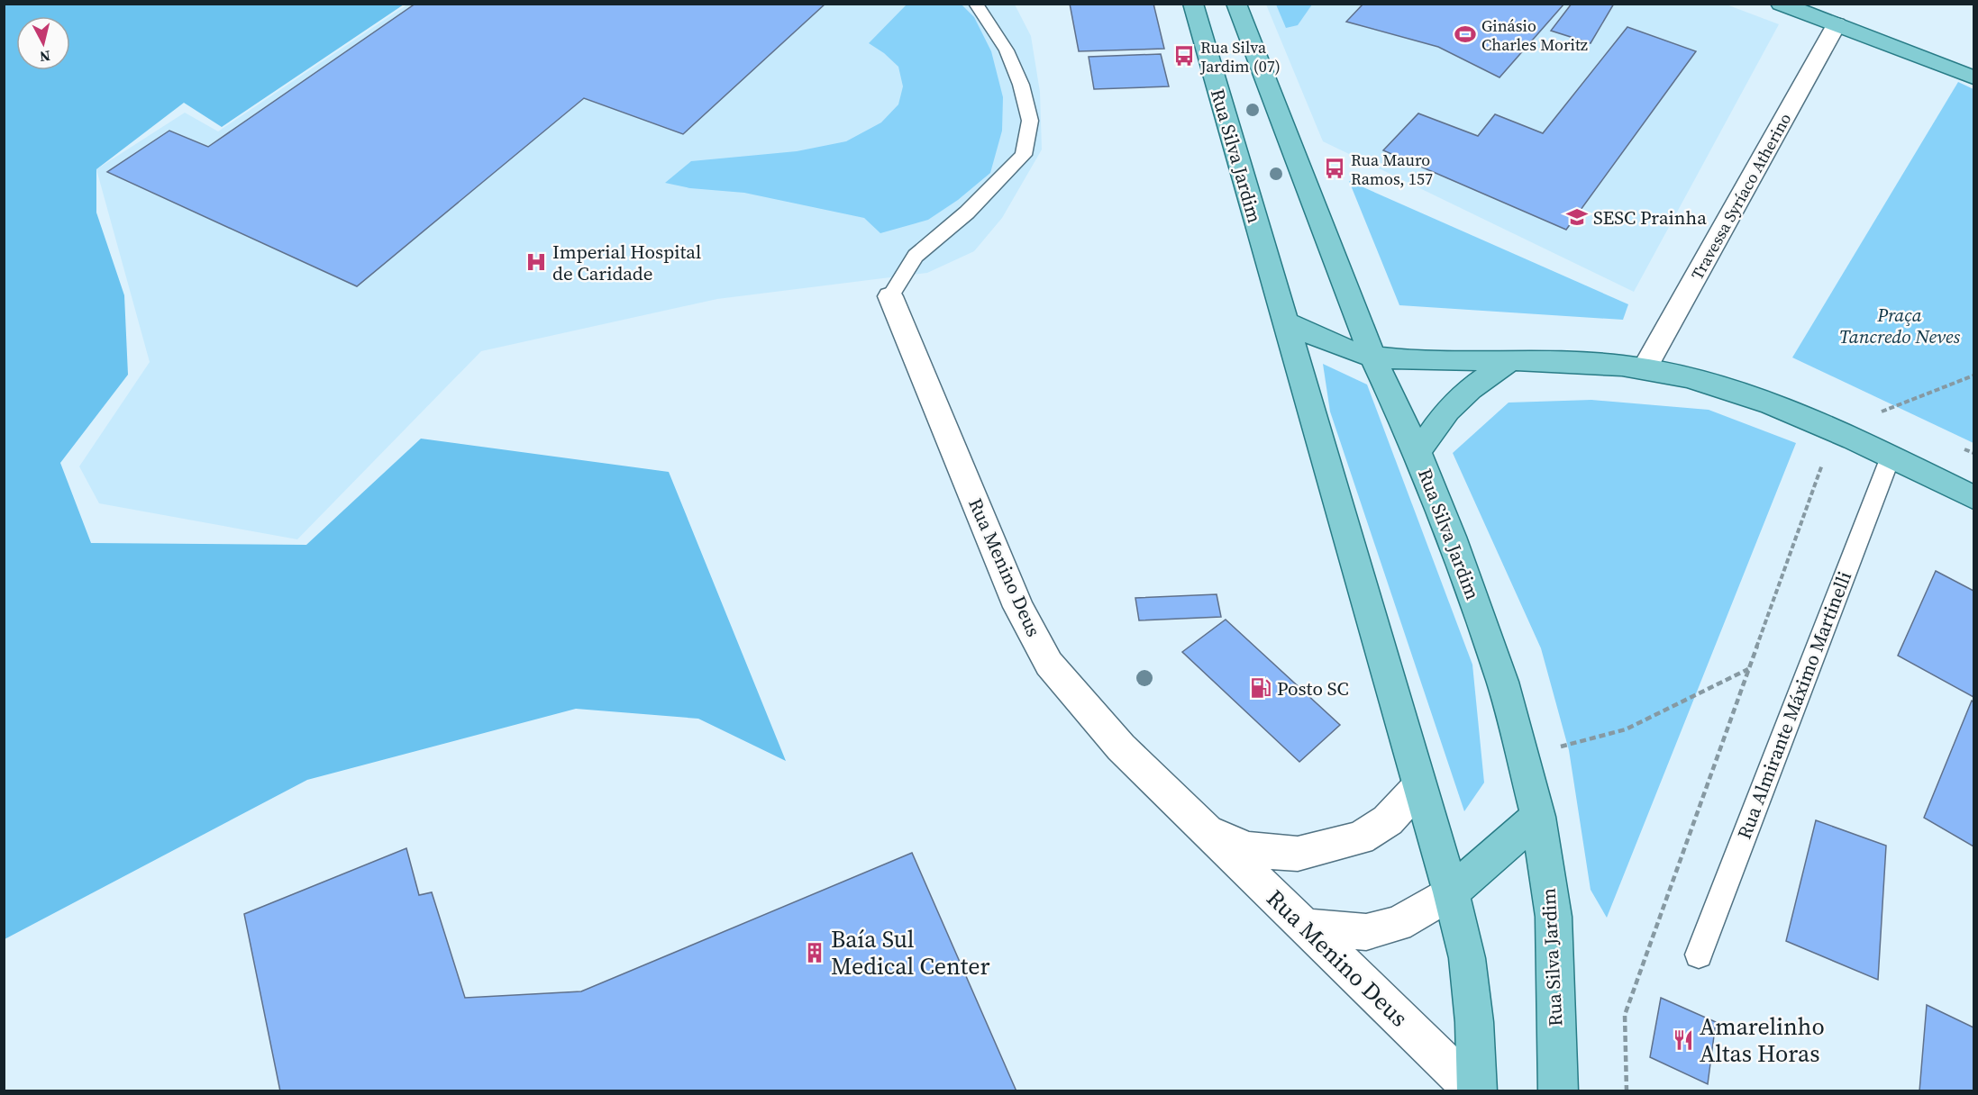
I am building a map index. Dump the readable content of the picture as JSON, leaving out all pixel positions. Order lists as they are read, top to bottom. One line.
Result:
{"streets":{"main road":["Rua Silva Jardim"],"street":["Travessa Syríaco Atherino","Rua Menino Deus"],"lane":["Rua Almirante Máximo Martinelli"]},"crossings":[["Rua Silva Jardim","Rua Menino Deus"]],"parks":["Praça Tancredo Neves"],"places":{"sports":["Ginásio Charles Moritz"],"bus stop":["Rua Silva Jardim (07)","Rua Mauro Ramos, 157"],"school or university":["SESC Prainha"],"hospital":["Imperial Hospital de Caridade"],"fuel station":["Posto SC"],"building":["Baía Sul Medical Center"],"restaurant":["Amarelinho Altas Horas"]},"north":"bottom"}
